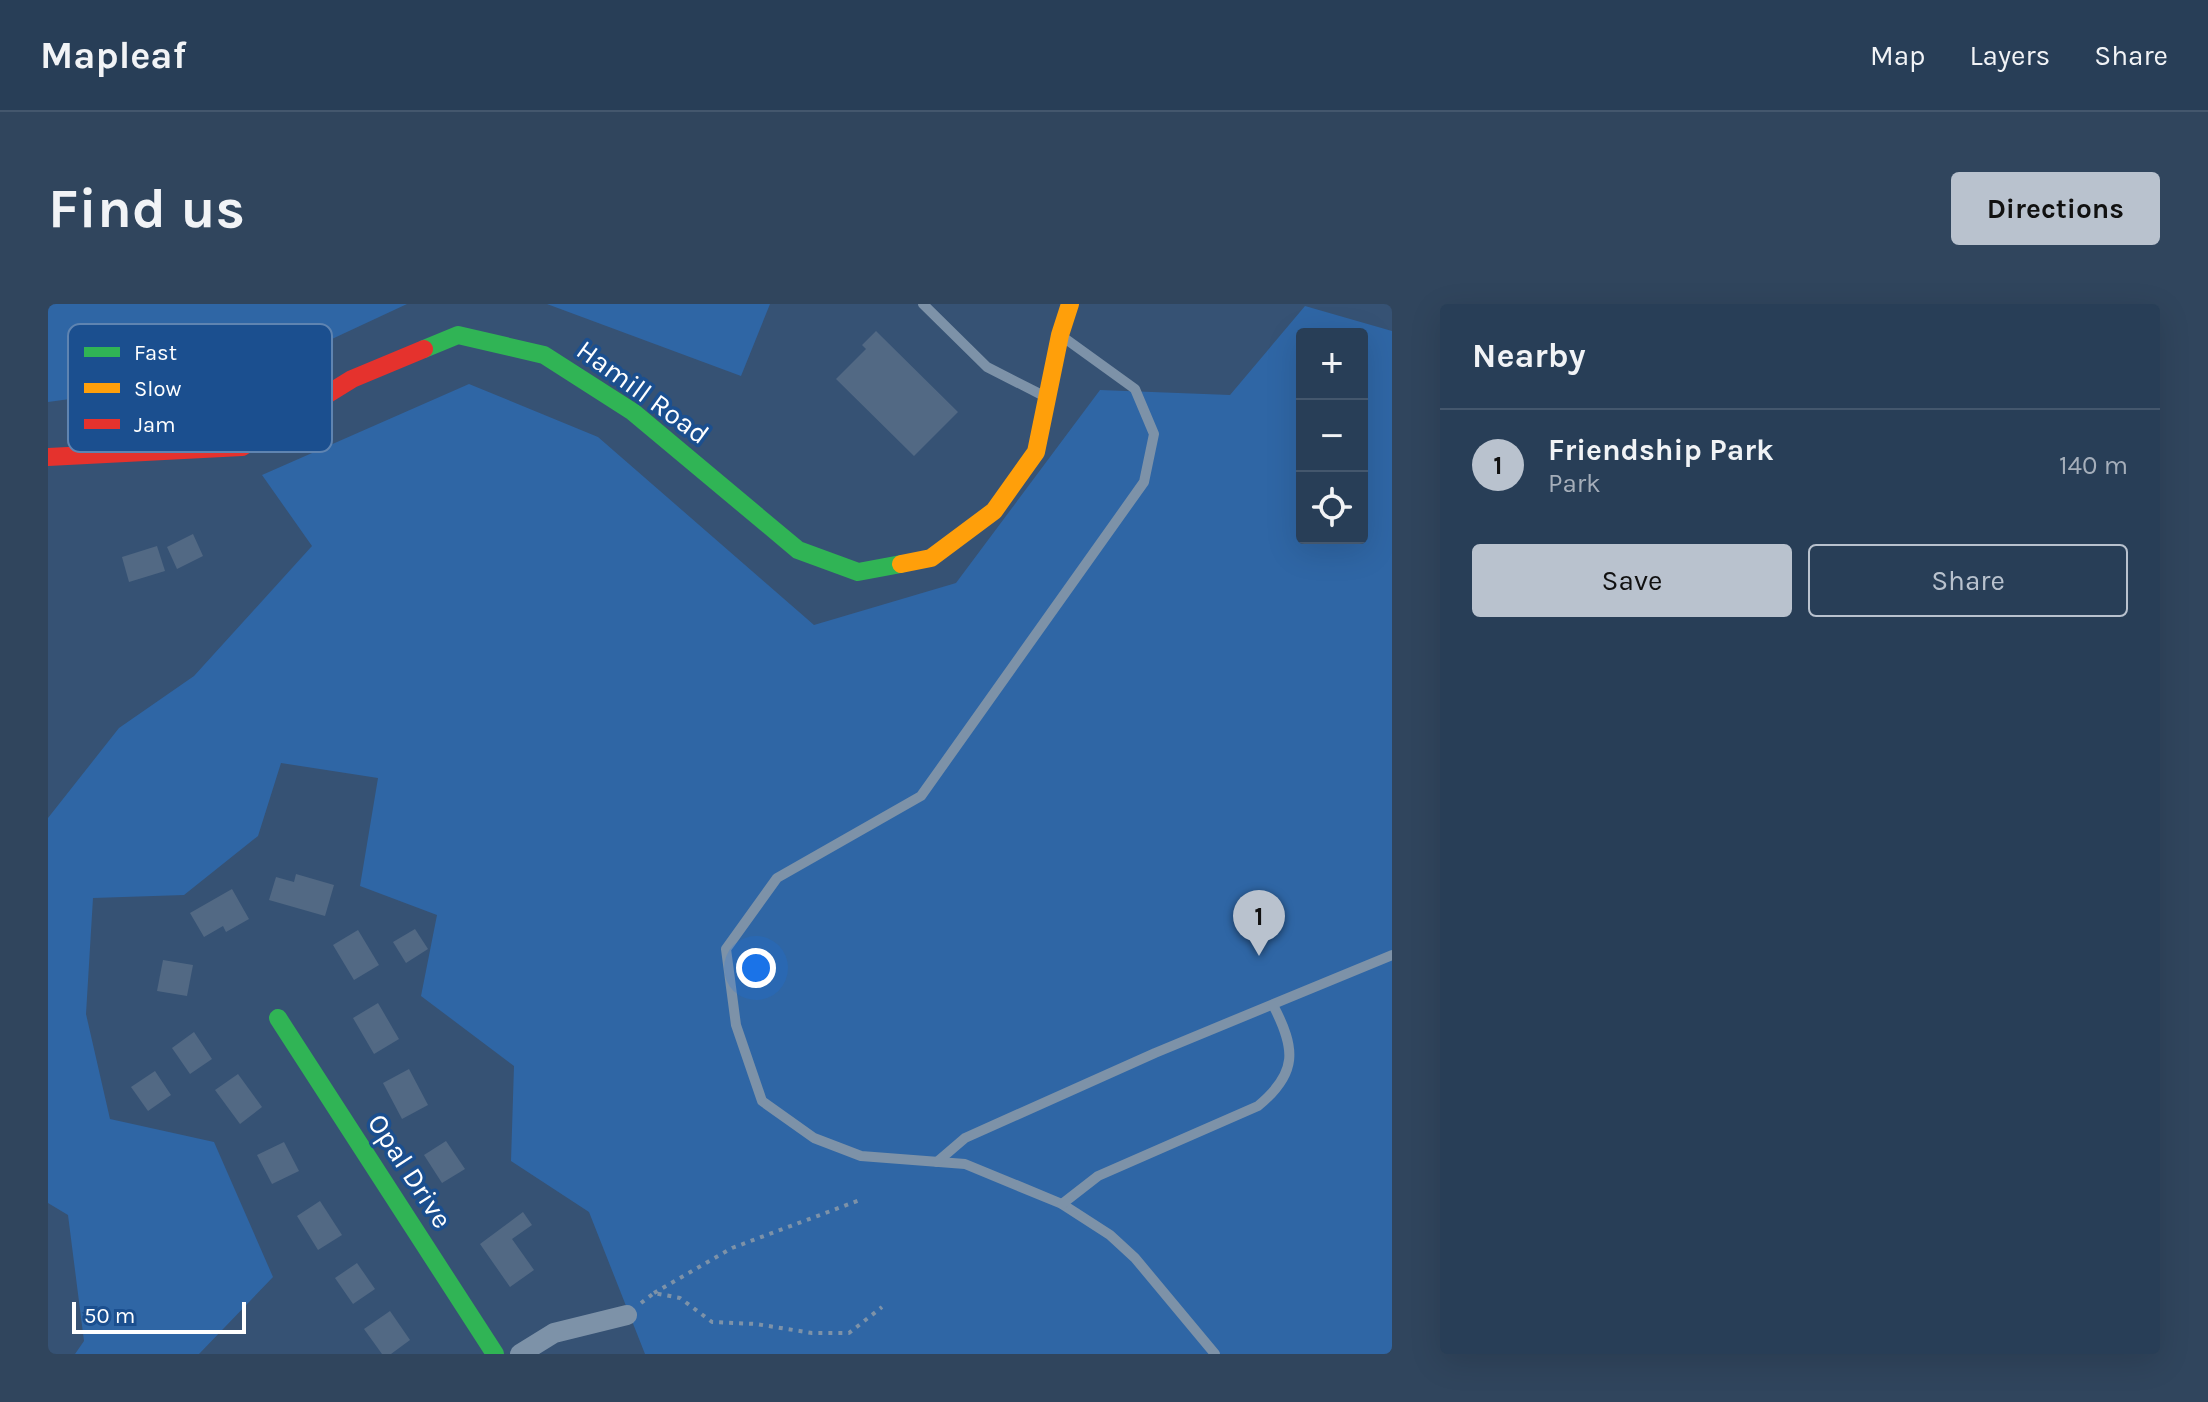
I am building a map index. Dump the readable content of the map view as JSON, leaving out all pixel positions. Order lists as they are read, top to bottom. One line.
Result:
{"streets":{"street":["Hamill Road","Opal Drive"]},"legend":["Fast","Slow","Jam"],"scale_bar":"50 m","page":{"header":"Mapleaf","nav":["Map","Layers","Share"],"buttons":["Directions",["Save","Share"]],"title":"Find us","heading":"Nearby","map_buttons":["+","−"],"list":[{"mark":"1","name":"Friendship Park","note":"Park","value":"140 m"}],"pins":"1","scale":"50 m"}}
